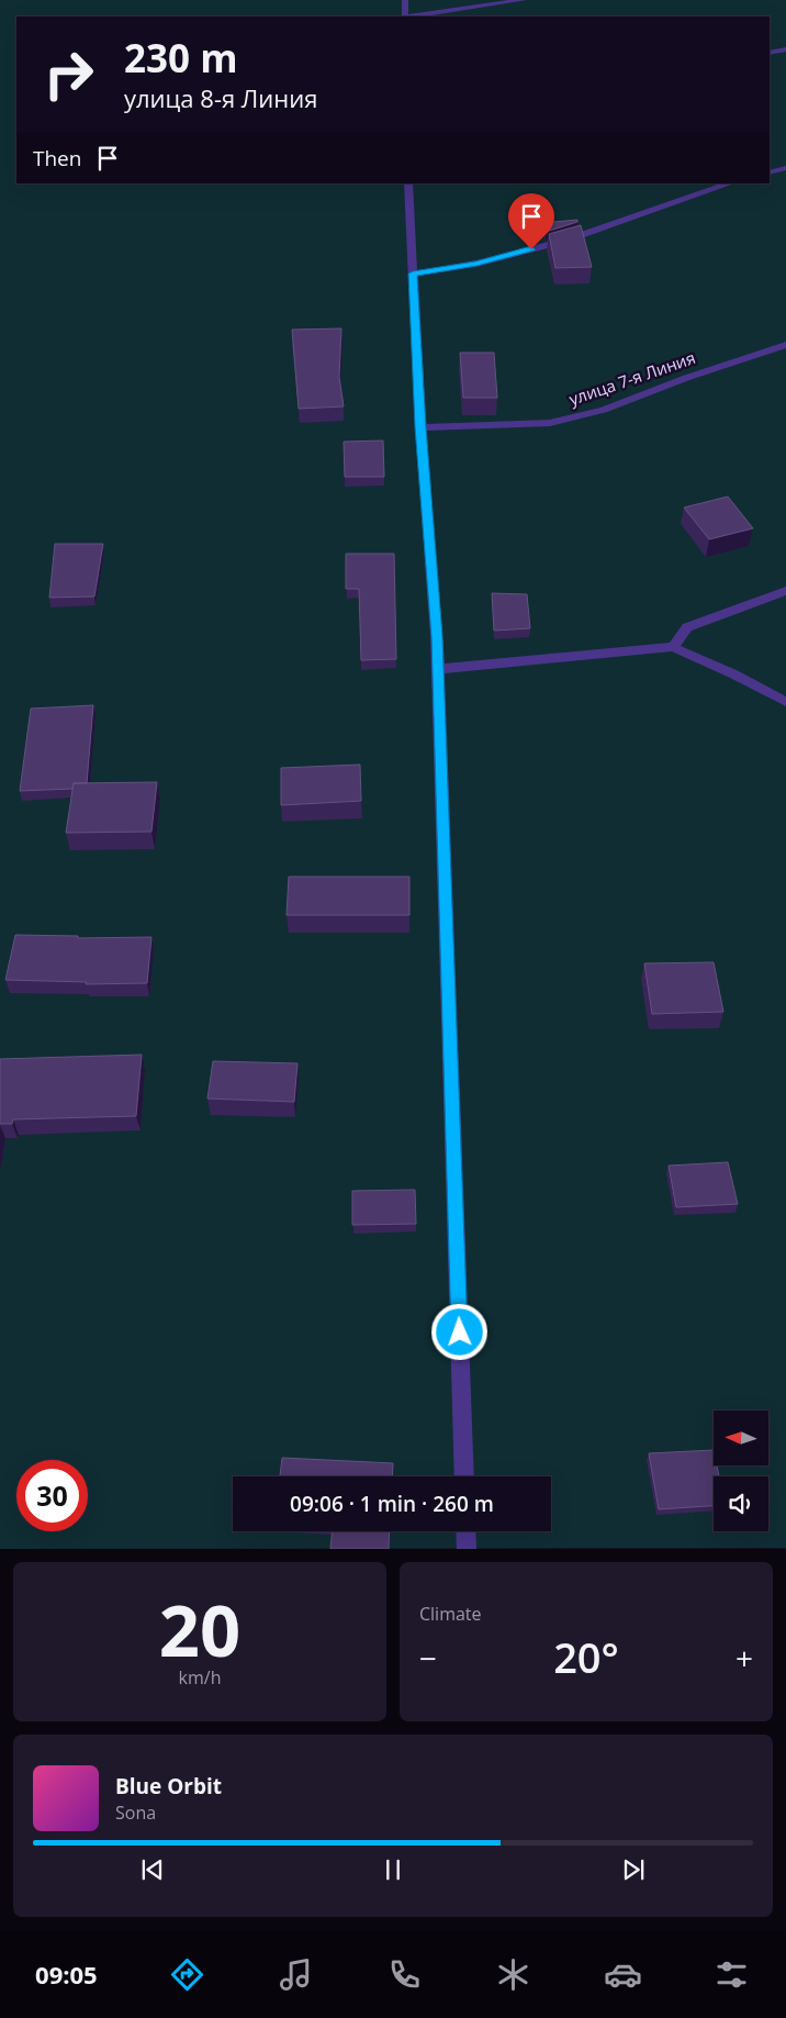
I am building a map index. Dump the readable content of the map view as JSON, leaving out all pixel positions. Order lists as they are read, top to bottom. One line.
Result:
{"streets":{"street":["улица 7-я Линия"]},"north":"left","page":{"turn":["230 m","улица 8-я Линия"],"then":"Then","limit":"30","trip":"09:06 · 1 min · 260 m","tile":[["20","km/h"],"Climate"],"heat":["−","20°","+"],"song":["Blue Orbit","Sona"],"tabs":"09:05"}}
